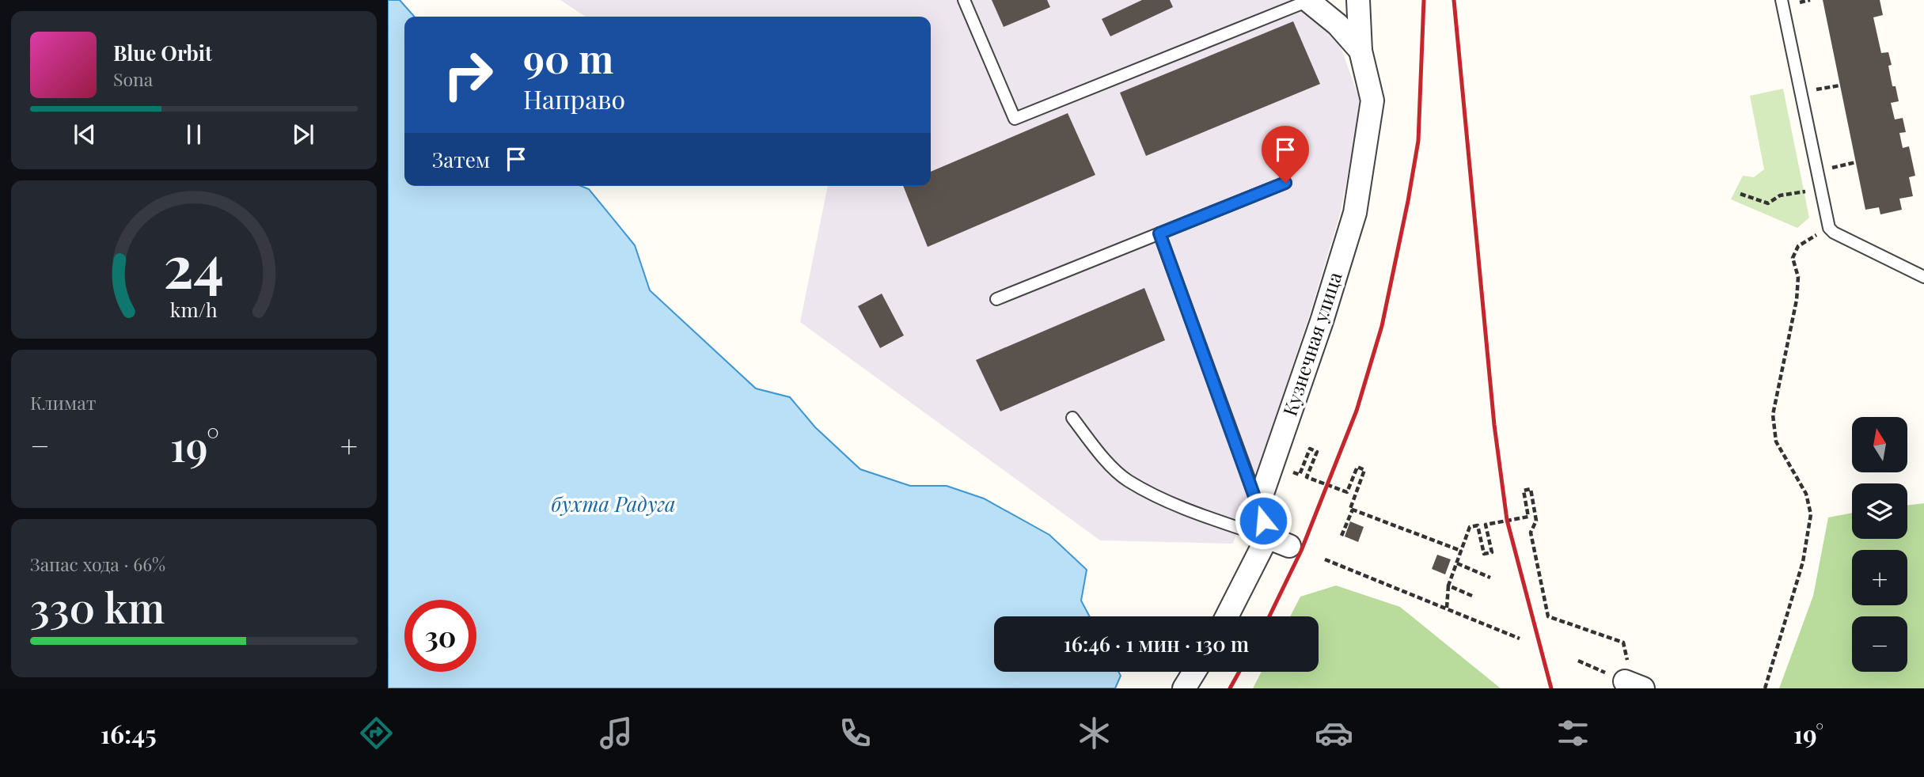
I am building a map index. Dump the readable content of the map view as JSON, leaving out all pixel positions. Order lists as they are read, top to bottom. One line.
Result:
{"streets":{"street":["Кузнечная улица"]},"water":["бухта Радуга"],"north":"top","page":{"turn":["90 m","Направо"],"song":["Blue Orbit","Sona"],"then":"Затем","tile":["Климат",["Запас хода · 66%","330 km"]],"map_buttons":["+","−"],"heat":["−","19°","+"],"limit":"30","trip":"16:46 · 1 мин · 130 m","tabs":["16:45","19°"],"gauge":["24","km/h"]}}
